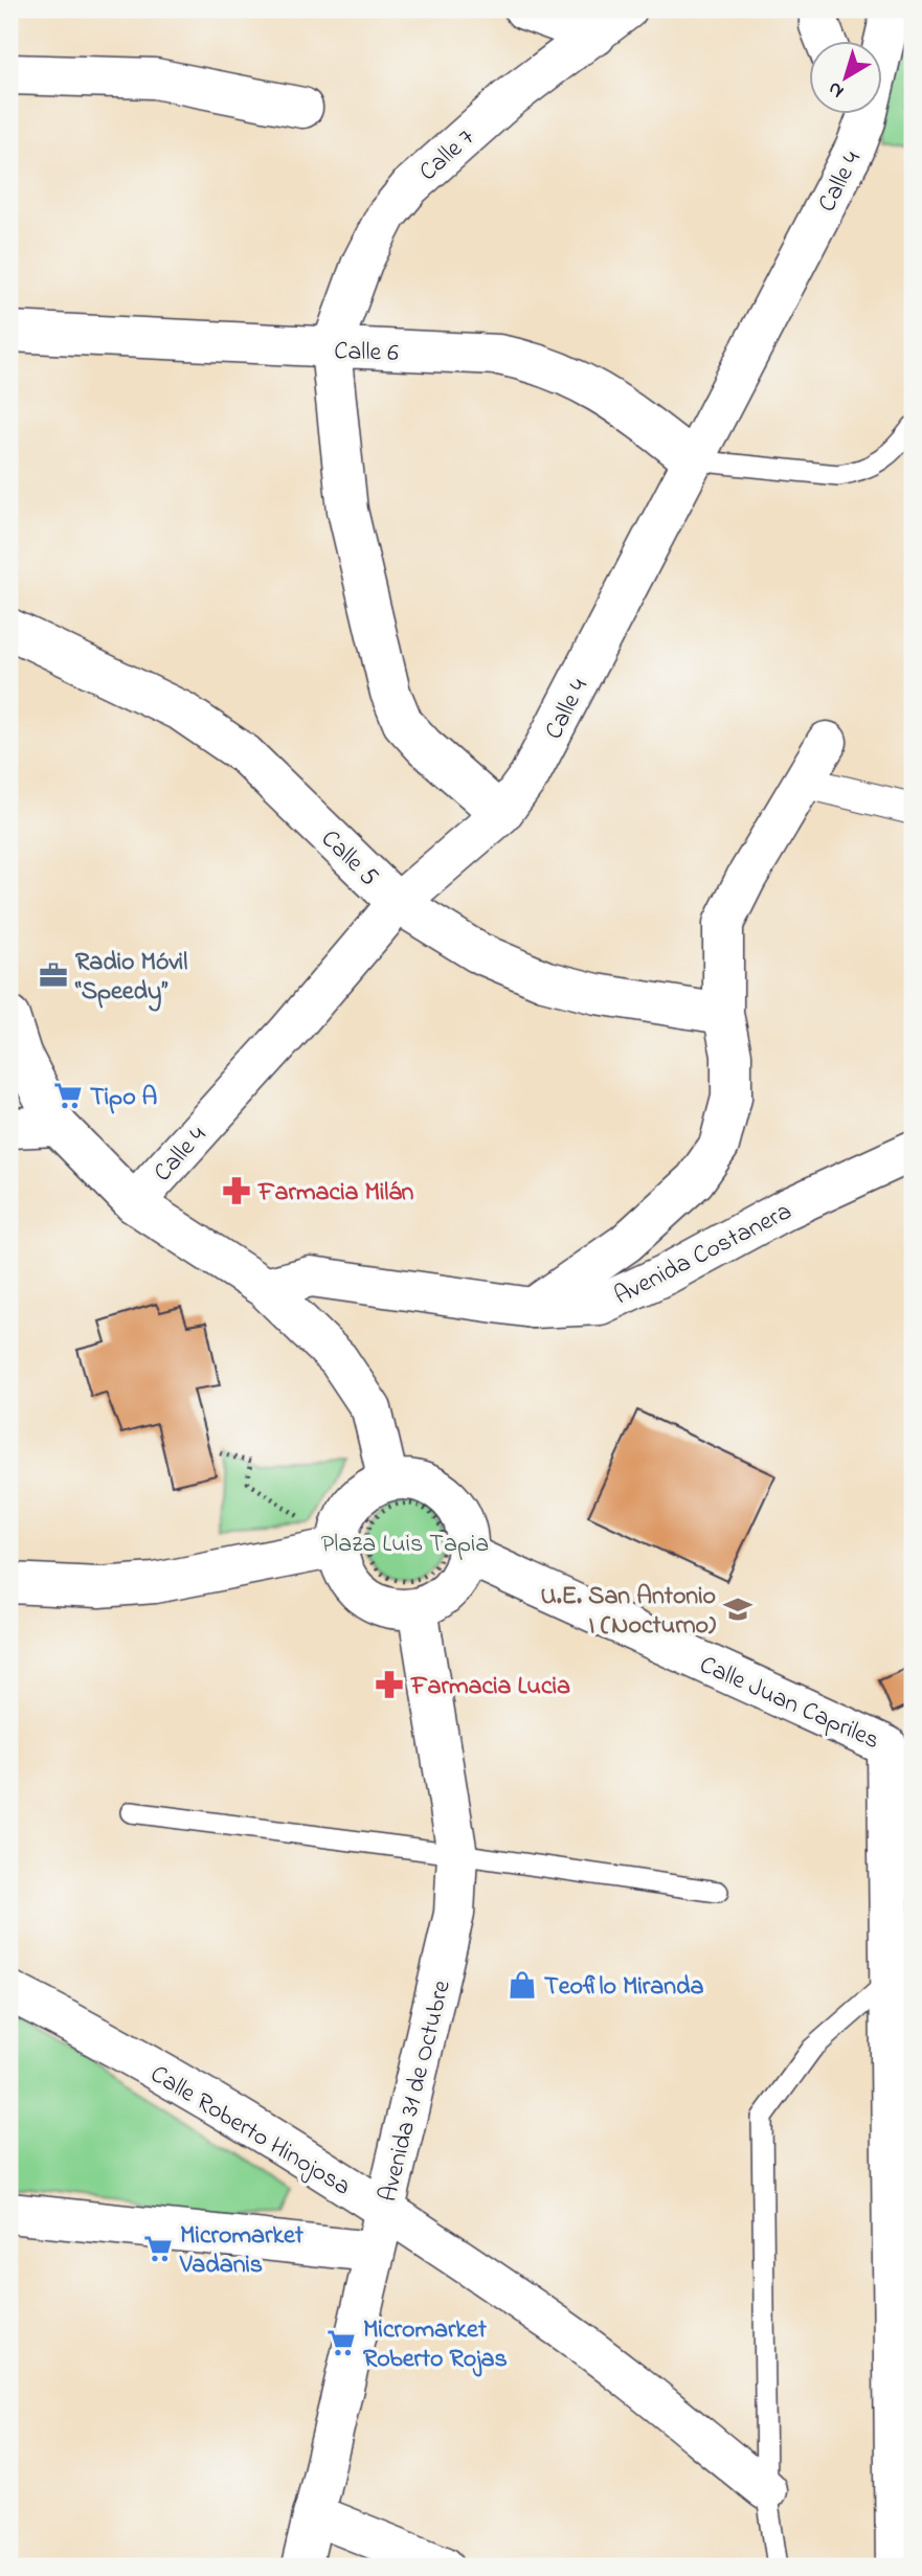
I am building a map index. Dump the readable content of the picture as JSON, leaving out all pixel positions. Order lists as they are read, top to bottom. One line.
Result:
{"streets":{"street":["Calle 7","Calle 4","Calle 6","Calle 5","Avenida Costanera","Calle Juan Capriles","Avenida 31 de Octubre","Calle Roberto Hinojosa"]},"crossings":[["Calle 7","Calle 6"],["Calle 4","Calle 6"],["Calle 4","Calle 5"],["Avenida 31 de Octubre","Calle Roberto Hinojosa"]],"parks":["Plaza Luis Tapia"],"places":{"office":["Radio Móvil “Speedy”"],"supermarket":["Tipo A","Micromarket Vadanis","Micromarket Roberto Rojas"],"pharmacy":["Farmacia Milán","Farmacia Lucia"],"school or university":["U.E. San Antonio I (Nocturno)"],"shop":["Teofilo Miranda"]},"north":"bottom left"}
